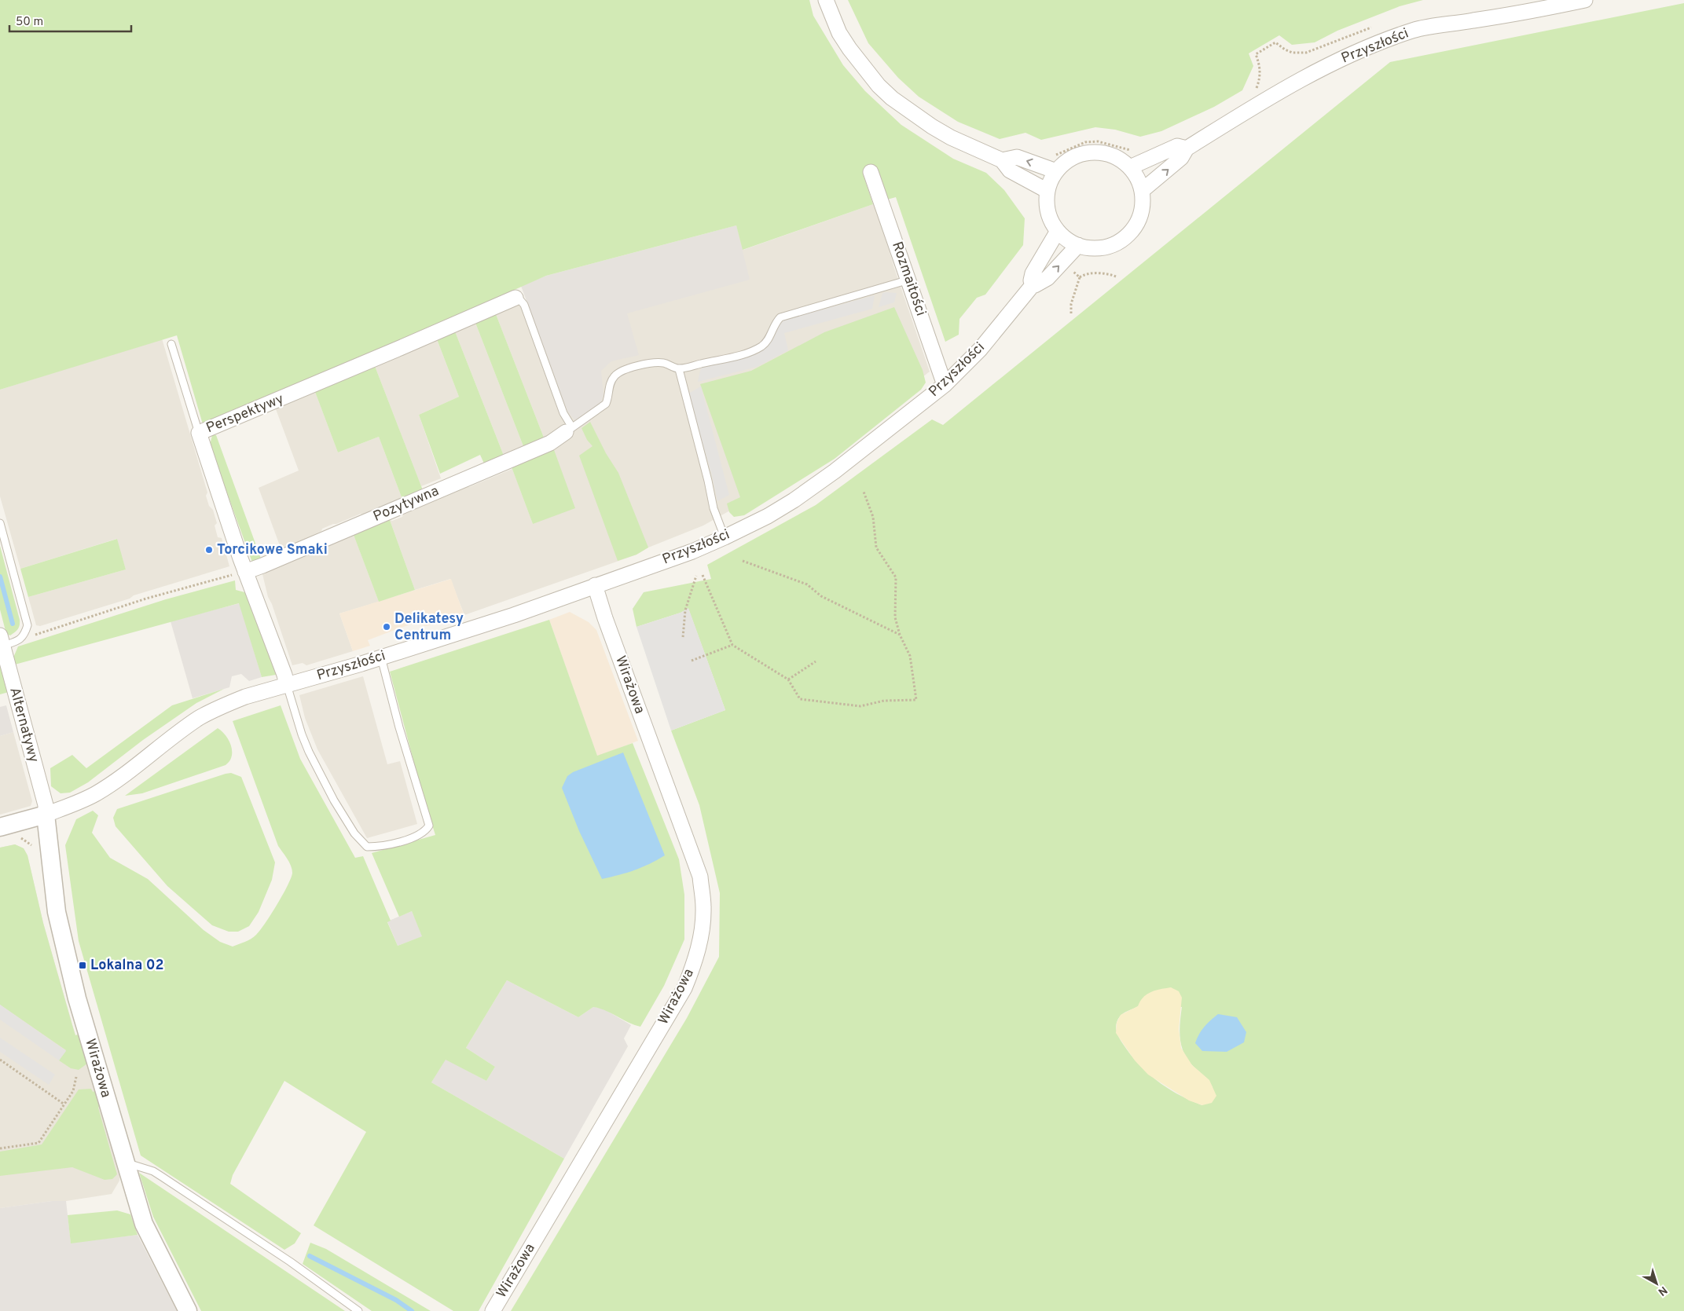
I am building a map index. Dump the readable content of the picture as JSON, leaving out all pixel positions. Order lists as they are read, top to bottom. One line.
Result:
{"streets":{"street":["Przyszłości","Rozmaitości","Perspektywy","Pozytywna","Wirażowa","Alternatywy"]},"crossings":[["Przyszłości","Rozmaitości"],["Przyszłości","Perspektywy"],["Przyszłości","Wirażowa"],["Przyszłości","Alternatywy"],["Perspektywy","Pozytywna"],["Wirażowa","Alternatywy"]],"places":{"other":["Torcikowe Smaki","Delikatesy Centrum"],"transit":["Lokalna 02"]},"scale_bar":"50 m","north":"bottom right"}
